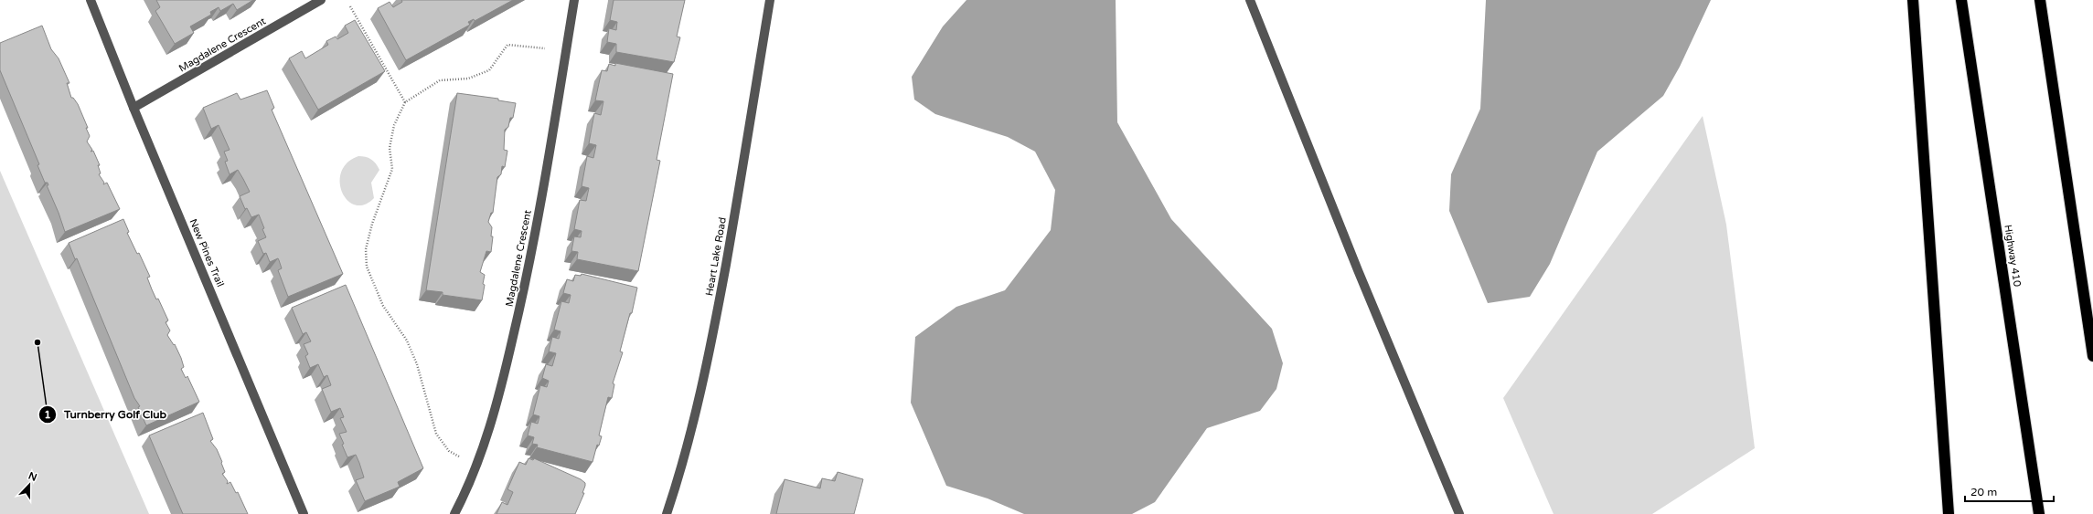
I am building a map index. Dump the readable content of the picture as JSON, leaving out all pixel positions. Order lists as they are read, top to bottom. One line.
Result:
{"streets":{"highway":["Highway 410"],"street":["Magdalene Crescent","New Pines Trail","Heart Lake Road"]},"crossings":[["Magdalene Crescent","New Pines Trail"]],"places":["Turnberry Golf Club"],"scale_bar":"20 m","north":"top"}
